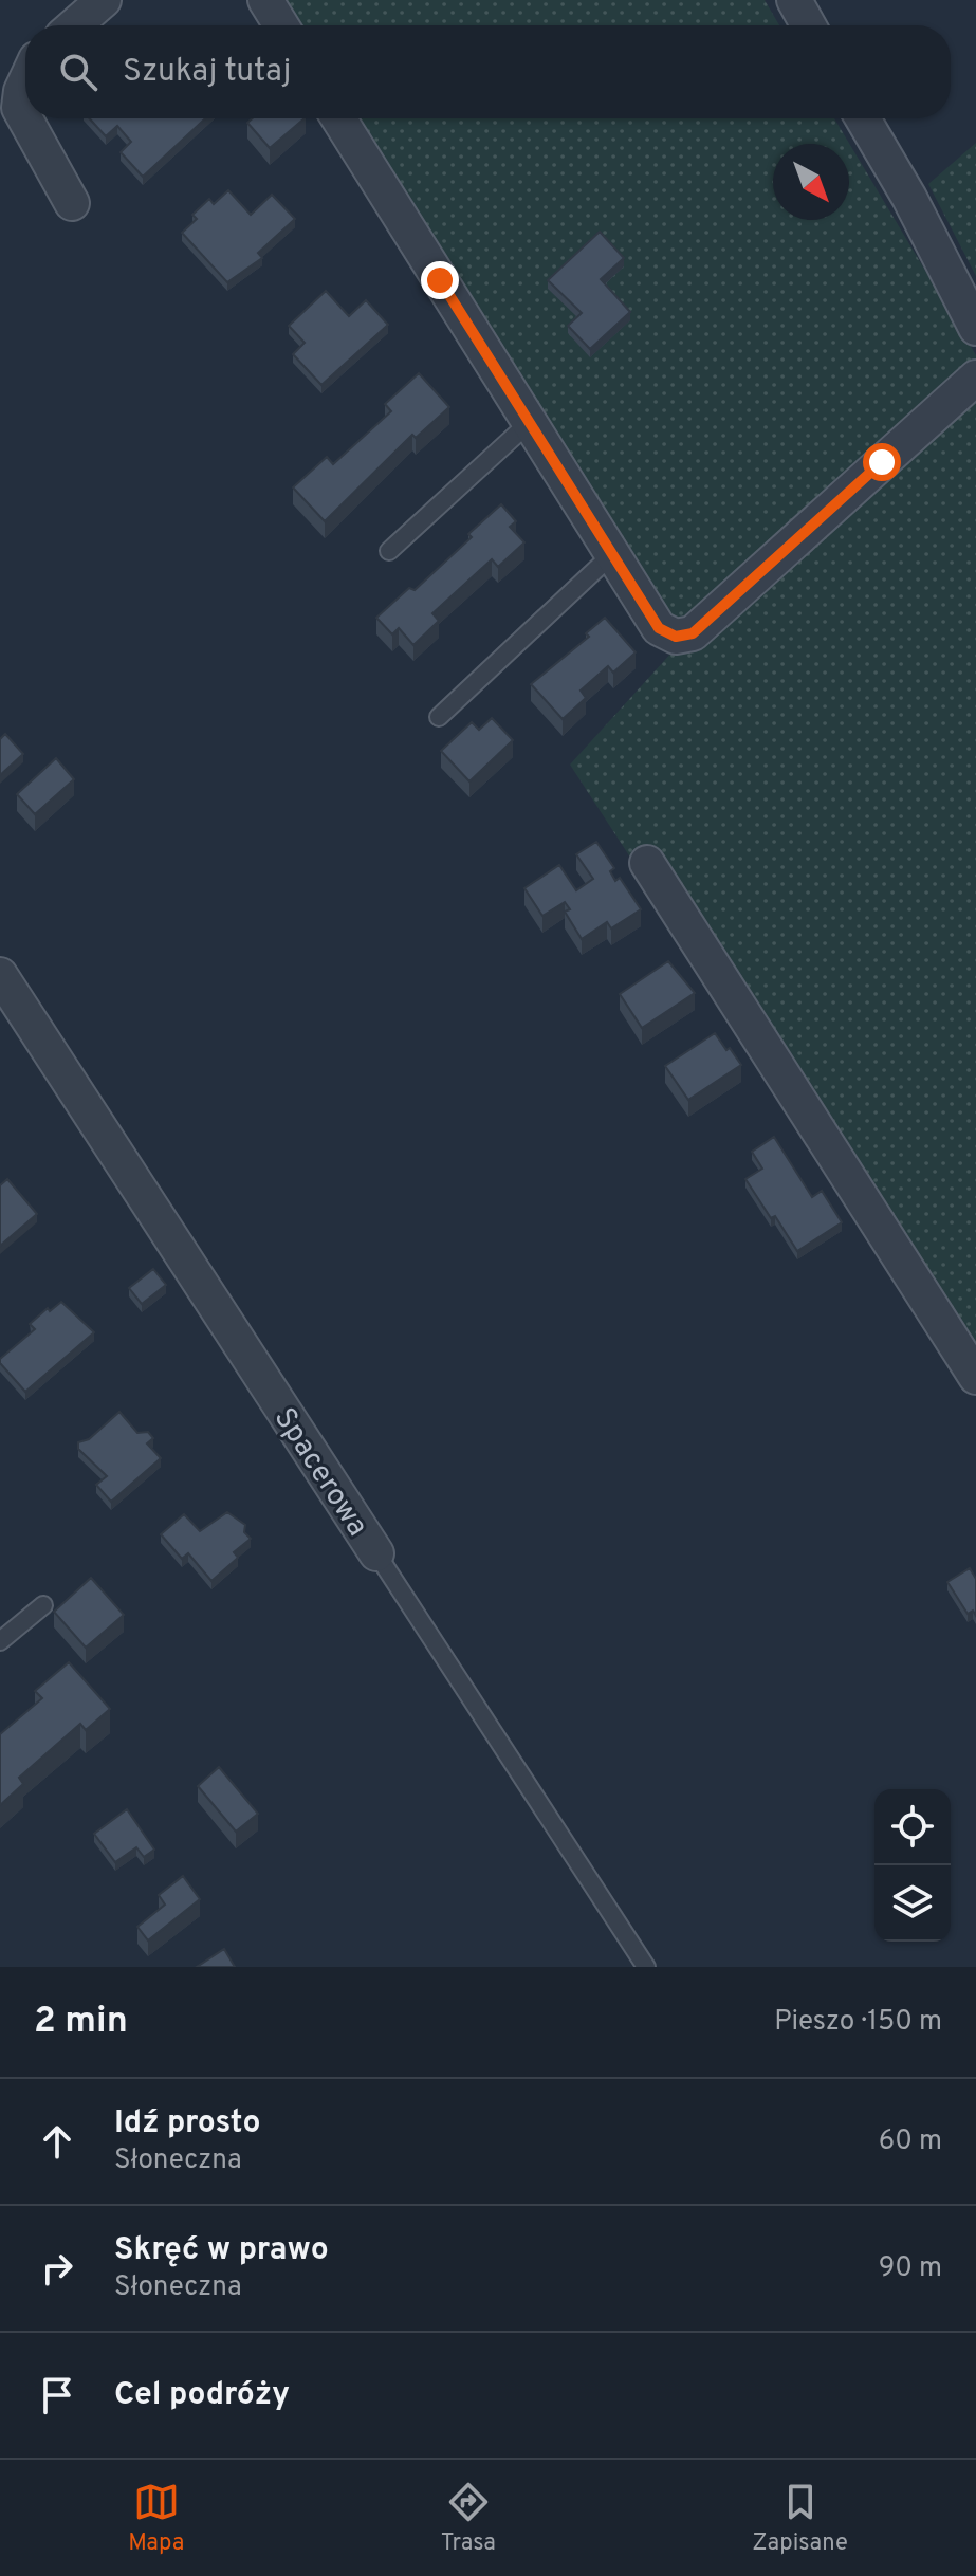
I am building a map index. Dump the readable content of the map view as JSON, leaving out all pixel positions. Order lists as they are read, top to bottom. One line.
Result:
{"streets":{"street":["Spacerowa"]},"north":"bottom right","page":{"search":"Szukaj tutaj","heading":["2 min","Pieszo · 150 m"],"list":[["Idź prosto","Słoneczna","60 m"],["Skręć w prawo","Słoneczna","90 m"],"Cel podróży"],"nav":["Mapa","Trasa","Zapisane"]}}
